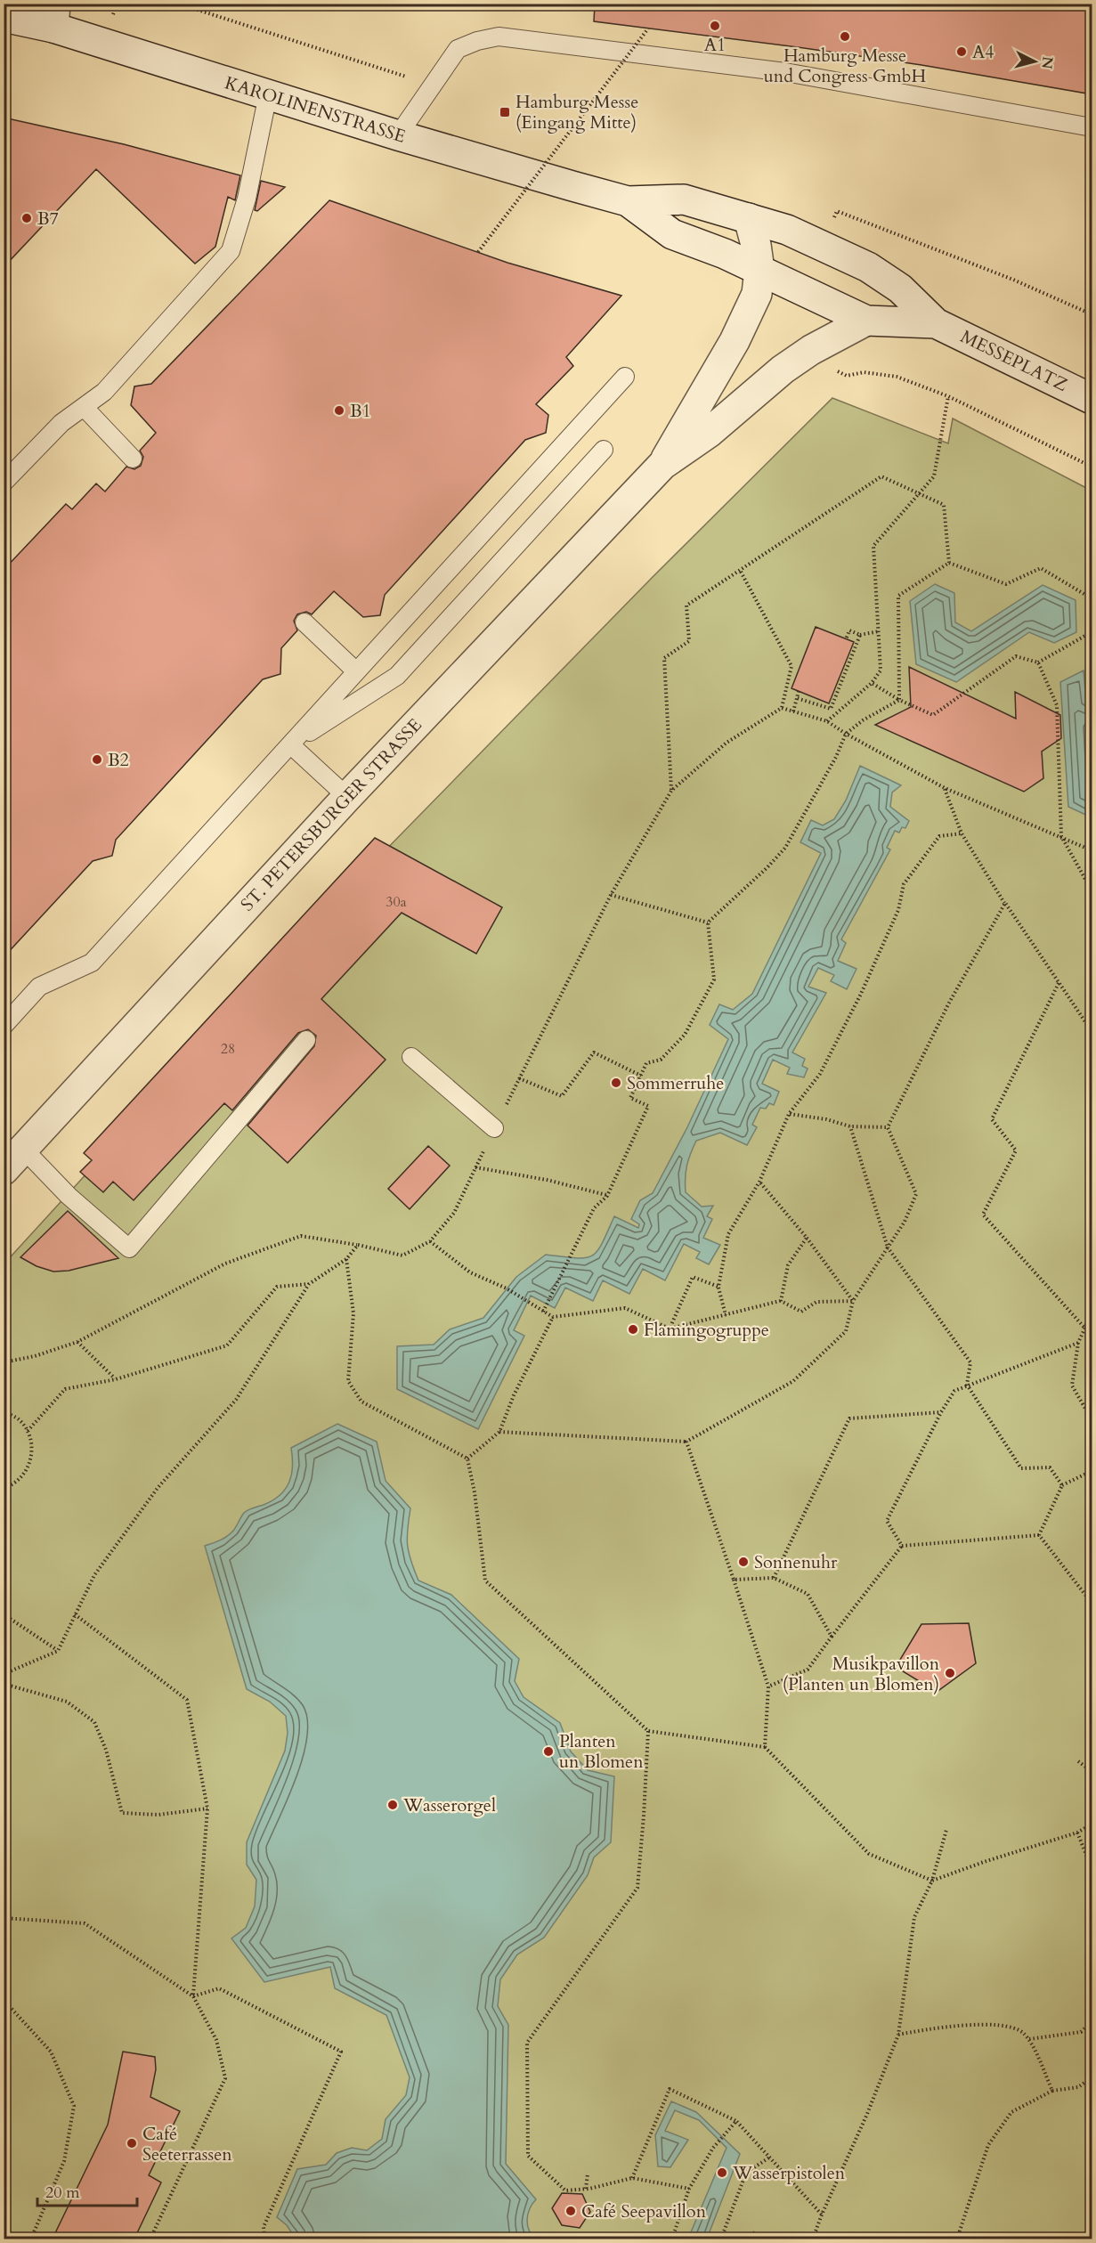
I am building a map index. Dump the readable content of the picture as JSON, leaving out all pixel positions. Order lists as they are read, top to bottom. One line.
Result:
{"streets":{"main road":["KAROLINENSTRASSE","MESSEPLATZ","ST. PETERSBURGER STRASSE"]},"crossings":[["KAROLINENSTRASSE","MESSEPLATZ"],["KAROLINENSTRASSE","ST. PETERSBURGER STRASSE"],["MESSEPLATZ","ST. PETERSBURGER STRASSE"]],"places":{"other":["A1","Hamburg Messe und Congress GmbH","A4","B7","B1","B2","Sommerruhe","Flamingogruppe","Sonnenuhr","Musikpavillon (Planten un Blomen)","Planten un Blomen","Wasserorgel","Café Seeterrassen","Wasserpistolen","Café Seepavillon"],"transit":["Hamburg Messe (Eingang Mitte)"]},"house_numbers":["30a","28"],"scale_bar":"20 m","north":"right"}
